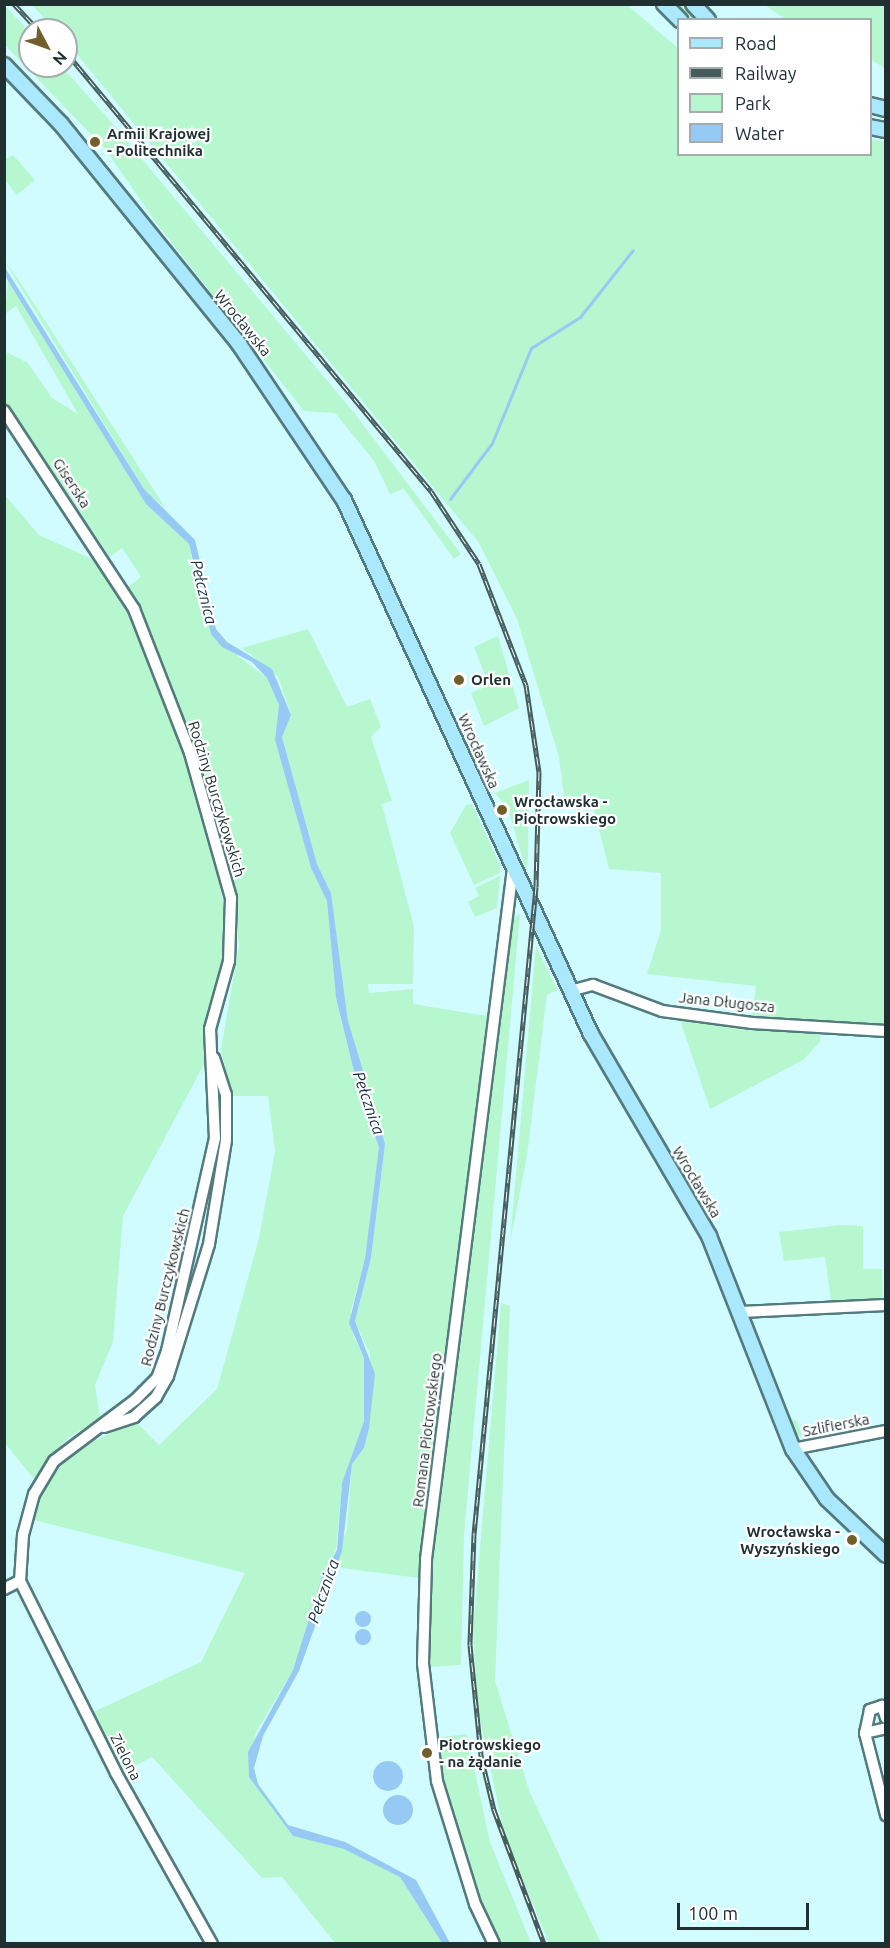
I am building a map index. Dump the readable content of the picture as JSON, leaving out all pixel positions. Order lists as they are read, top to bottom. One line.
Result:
{"streets":{"main road":["Wrocławska"],"street":["Giserska","Rodziny Burczykowskich","Jana Długosza","Szlifierska","Romana Piotrowskiego","Zielona"]},"crossings":[["Wrocławska","Jana Długosza"],["Wrocławska","Szlifierska"],["Wrocławska","Romana Piotrowskiego"],["Giserska","Rodziny Burczykowskich"],["Rodziny Burczykowskich","Zielona"]],"water":["Pełcznica"],"places":["Armii Krajowej - Politechnika","Orlen","Wrocławska - Piotrowskiego","Wrocławska - Wyszyńskiego","Piotrowskiego - na żądanie"],"legend":["Road","Railway","Park","Water"],"scale_bar":"100 m","north":"bottom right"}
